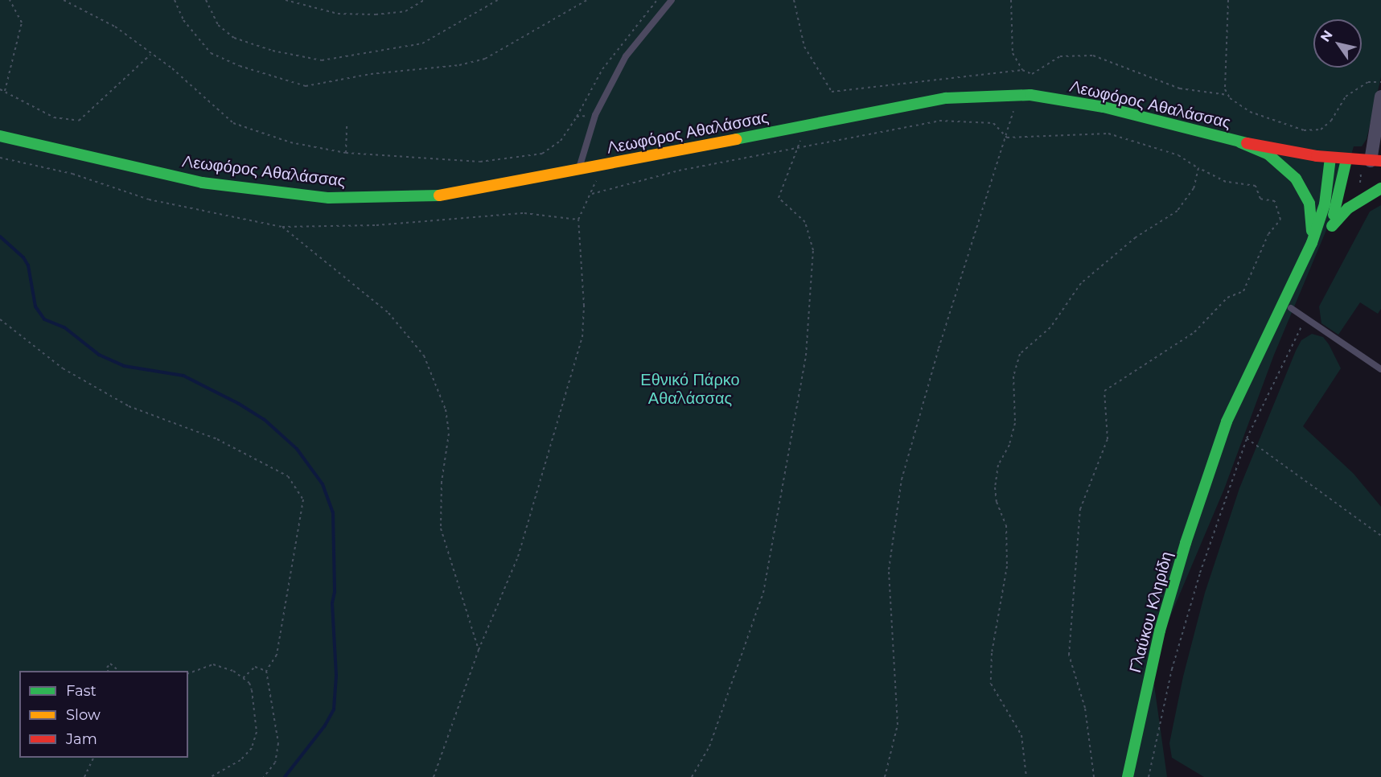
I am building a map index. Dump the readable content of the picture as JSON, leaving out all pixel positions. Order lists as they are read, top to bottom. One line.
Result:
{"streets":{"main road":["Λεωφόρος Αθαλάσσας","Γλαύκου Κληρίδη"]},"crossings":[["Λεωφόρος Αθαλάσσας","Γλαύκου Κληρίδη"]],"parks":["Εθνικό Πάρκο Αθαλάσσας"],"legend":["Fast","Slow","Jam"],"north":"top left"}
